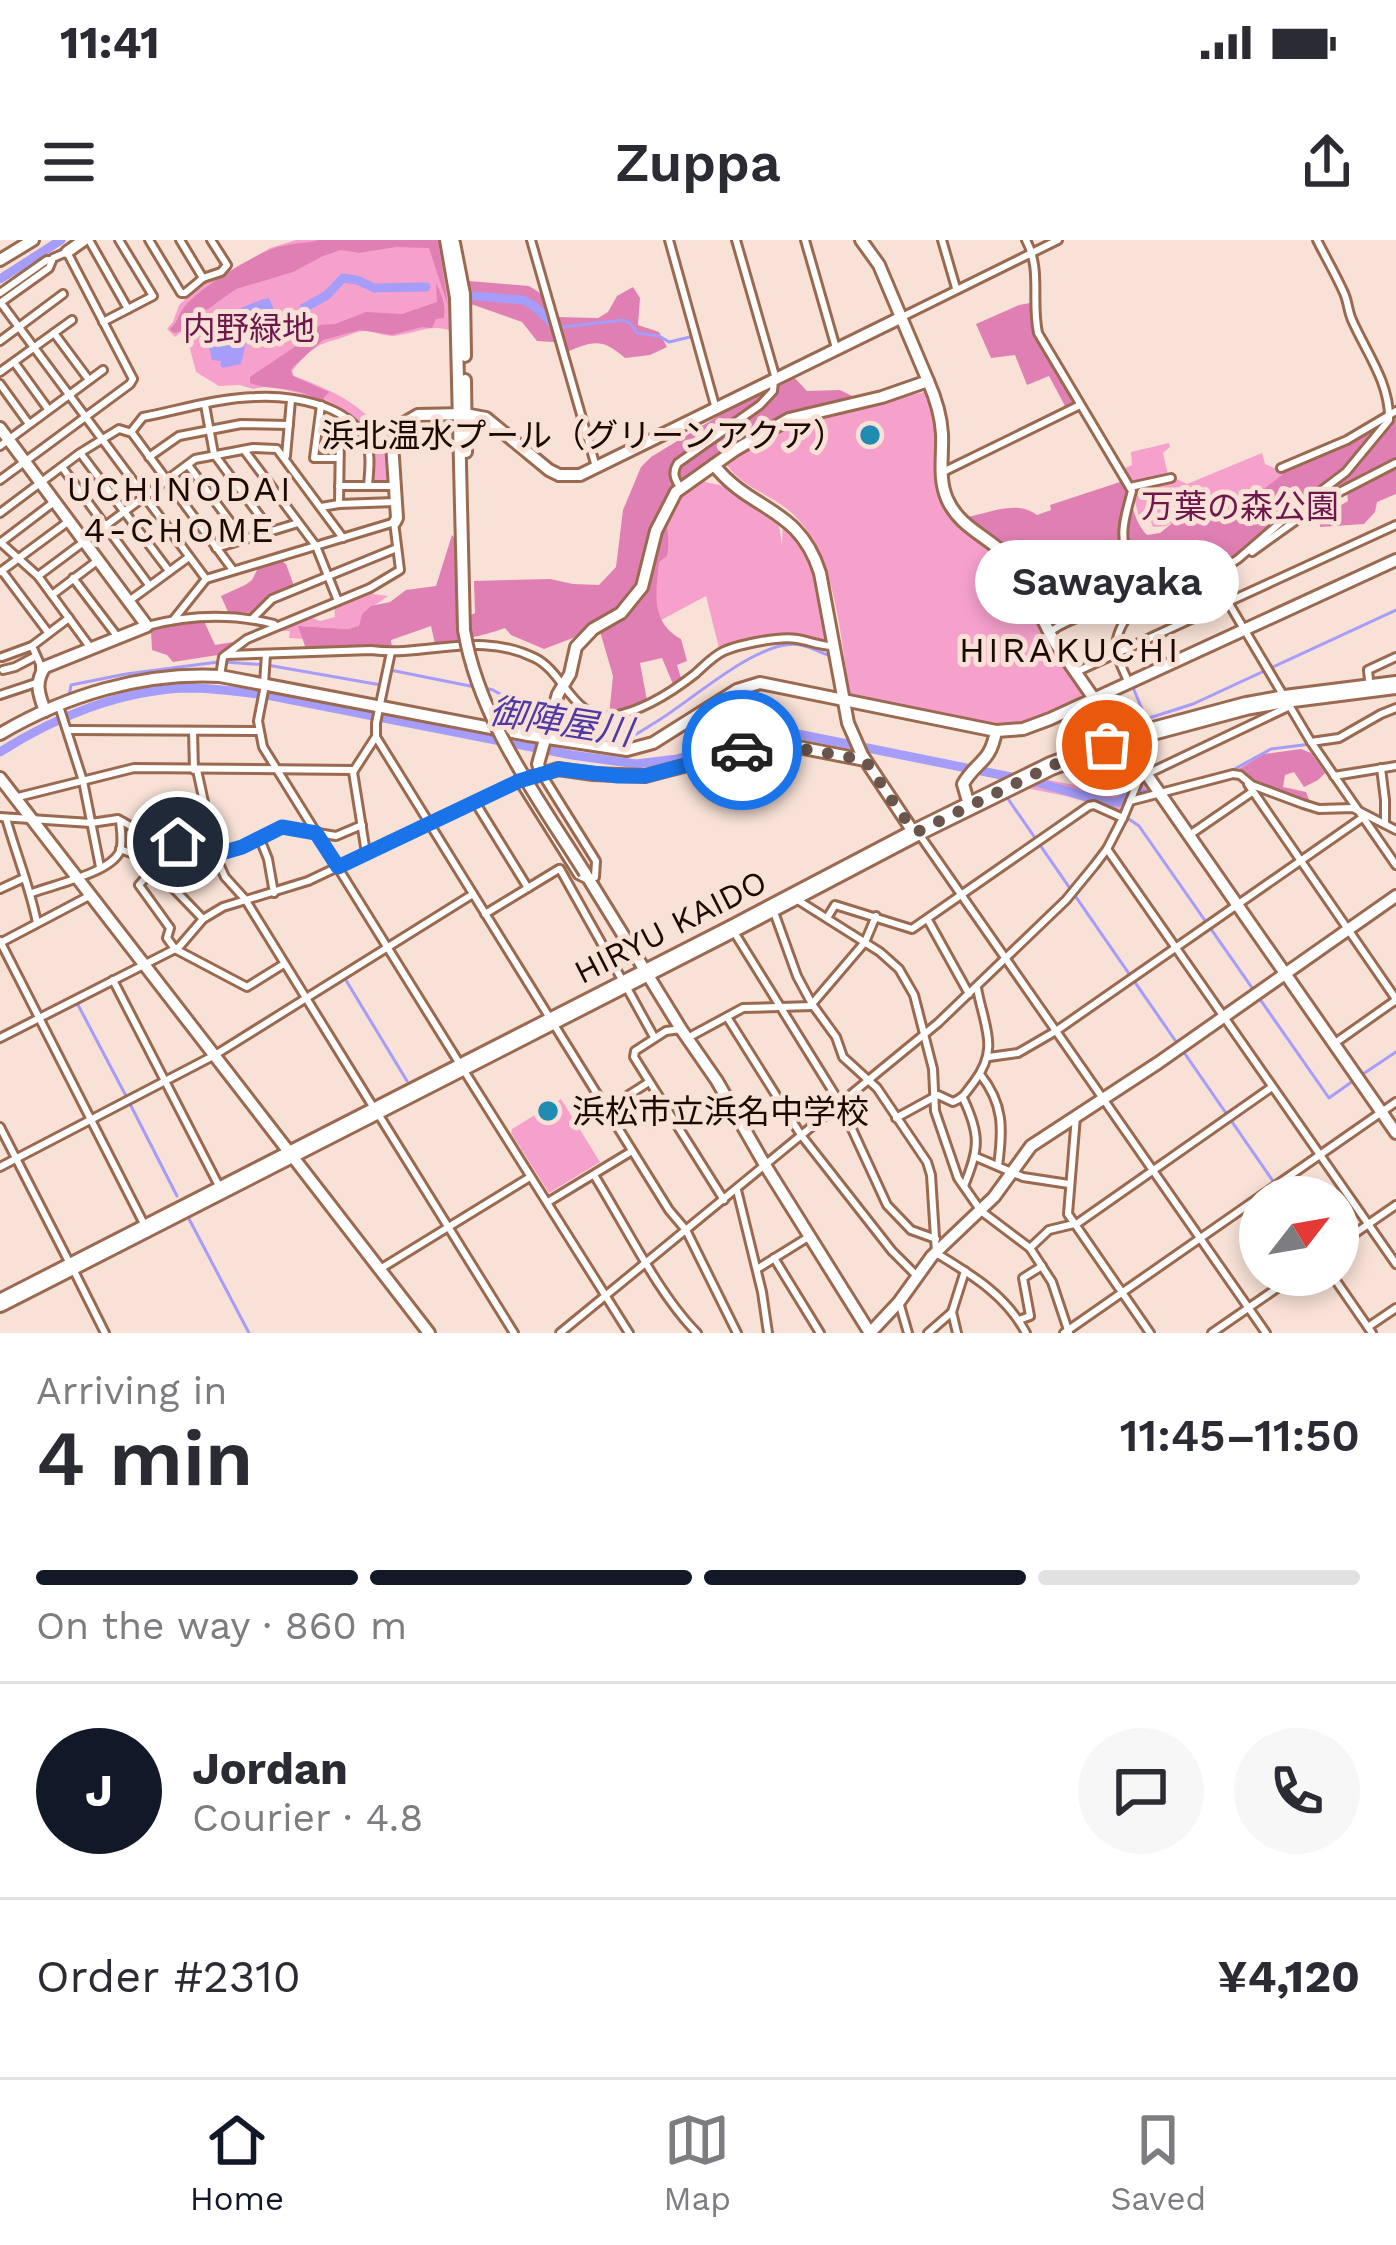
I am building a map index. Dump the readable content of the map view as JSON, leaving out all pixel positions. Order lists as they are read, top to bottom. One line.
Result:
{"streets":{"highway":["HIRYU KAIDO"]},"districts":["UCHINODAI 4-CHOME","HIRAKUCHI"],"water":["御陣屋川"],"parks":["内野緑地","万葉の森公園"],"places":["浜北温水プール（グリーンアクア）","Sawayaka","浜松市立浜名中学校"],"north":"top right","page":{"status":"11:41","header":"Zuppa","bubble":"Sawayaka","heading":["4 min","Arriving in","11:45–11:50"],"panel":["Jordan","Courier · 4.8","Order #2310","¥4,120"],"bar":"On the way · 860 m","round":"J","tabs":["Home","Map","Saved"]}}
